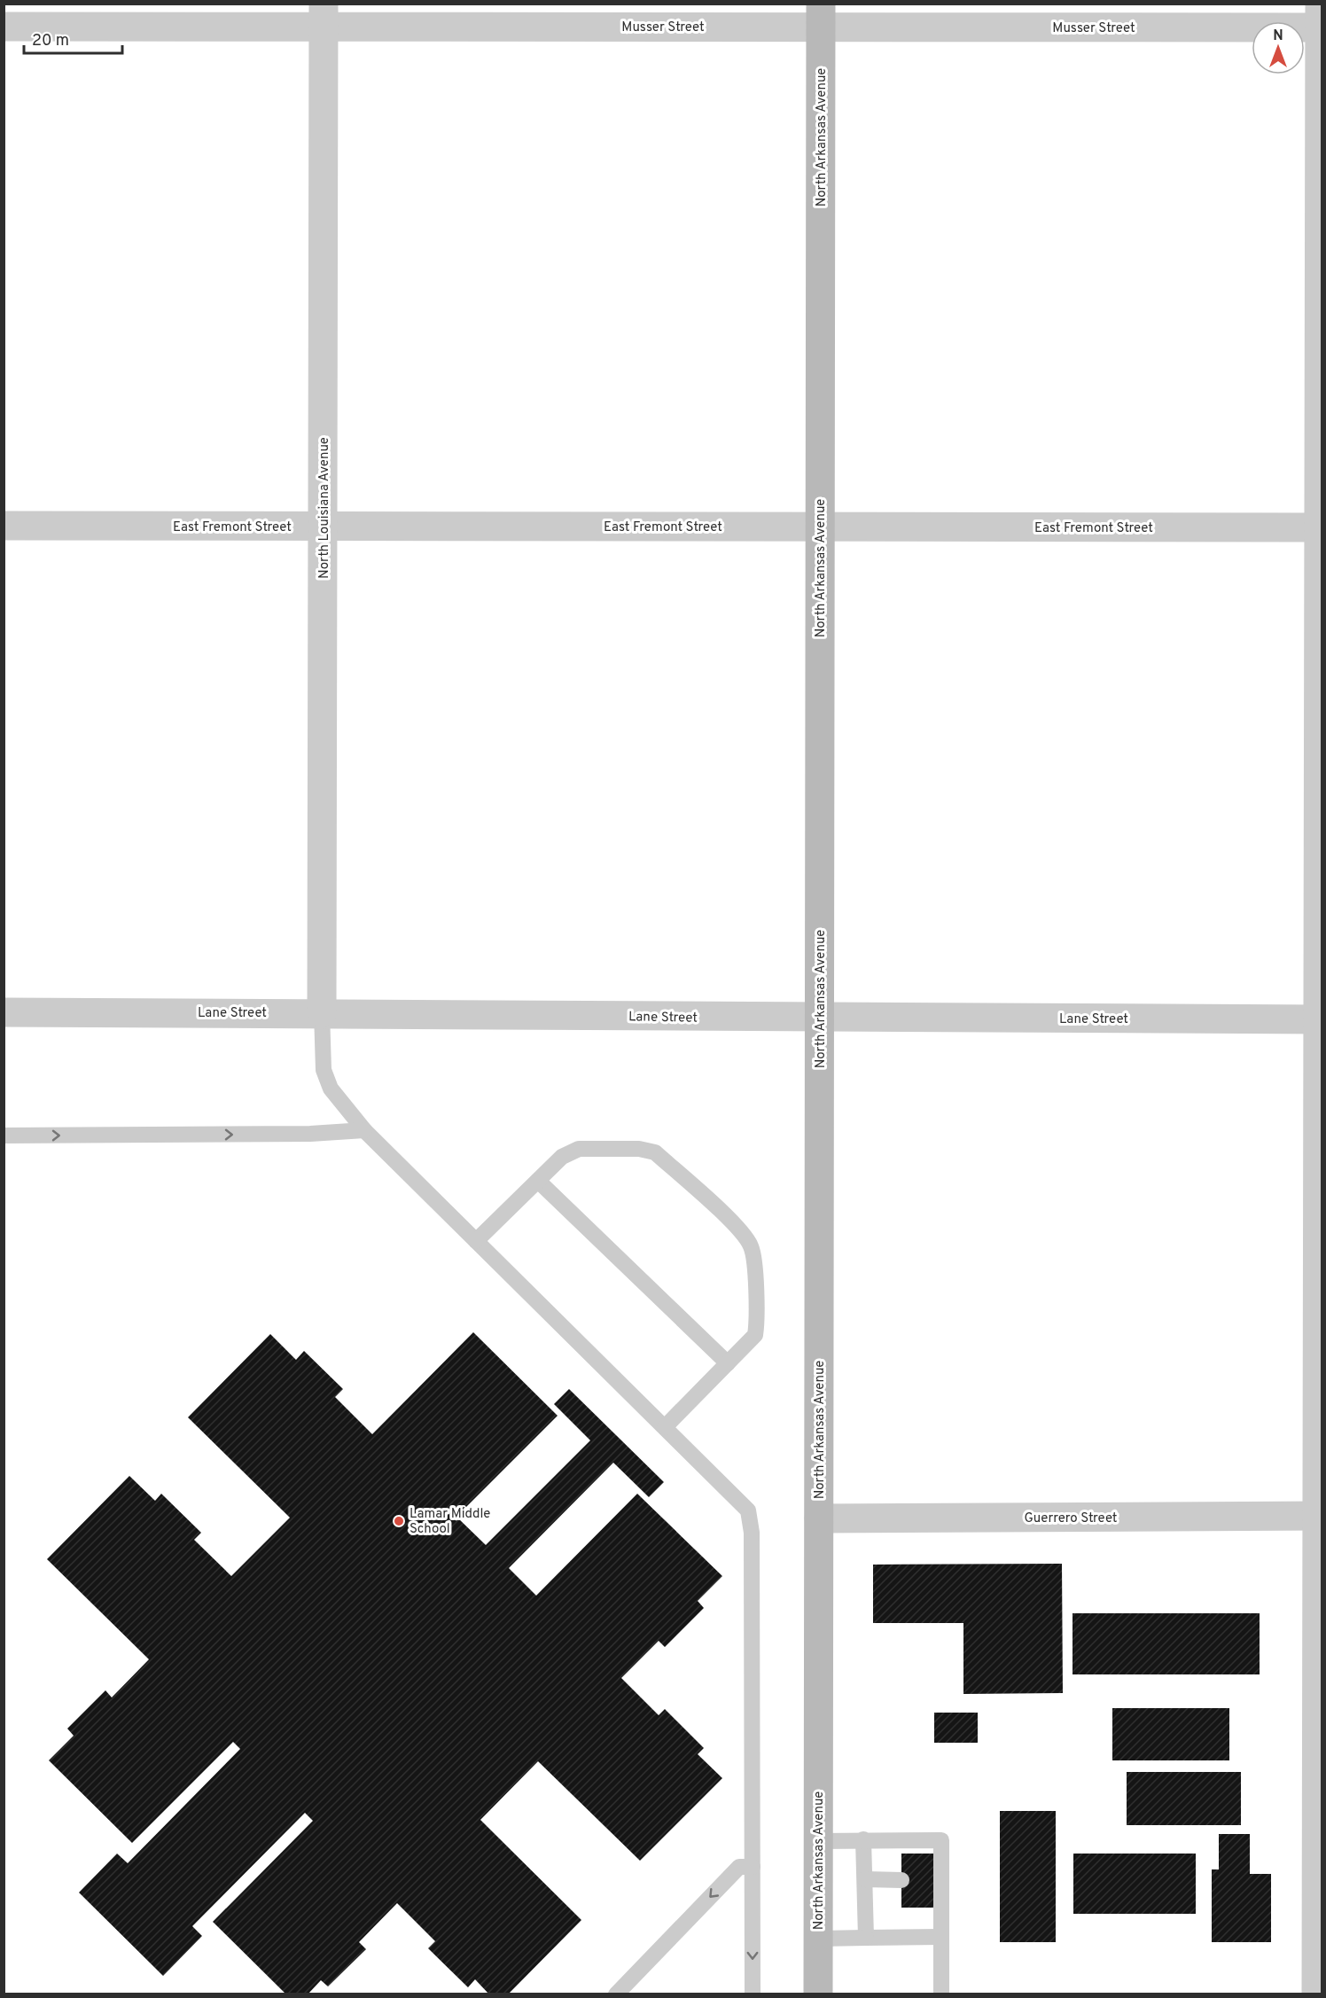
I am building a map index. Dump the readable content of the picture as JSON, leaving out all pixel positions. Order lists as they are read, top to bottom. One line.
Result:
{"streets":{"main road":["North Arkansas Avenue"],"street":["Musser Street","North Louisiana Avenue","East Fremont Street","Lane Street","Guerrero Street"]},"crossings":[["Musser Street","North Arkansas Avenue"],["Musser Street","North Louisiana Avenue"],["North Arkansas Avenue","East Fremont Street"],["North Arkansas Avenue","Lane Street"],["North Arkansas Avenue","Guerrero Street"],["North Louisiana Avenue","East Fremont Street"],["North Louisiana Avenue","Lane Street"]],"places":["Lamar Middle School"],"scale_bar":"20 m","north":"top"}
